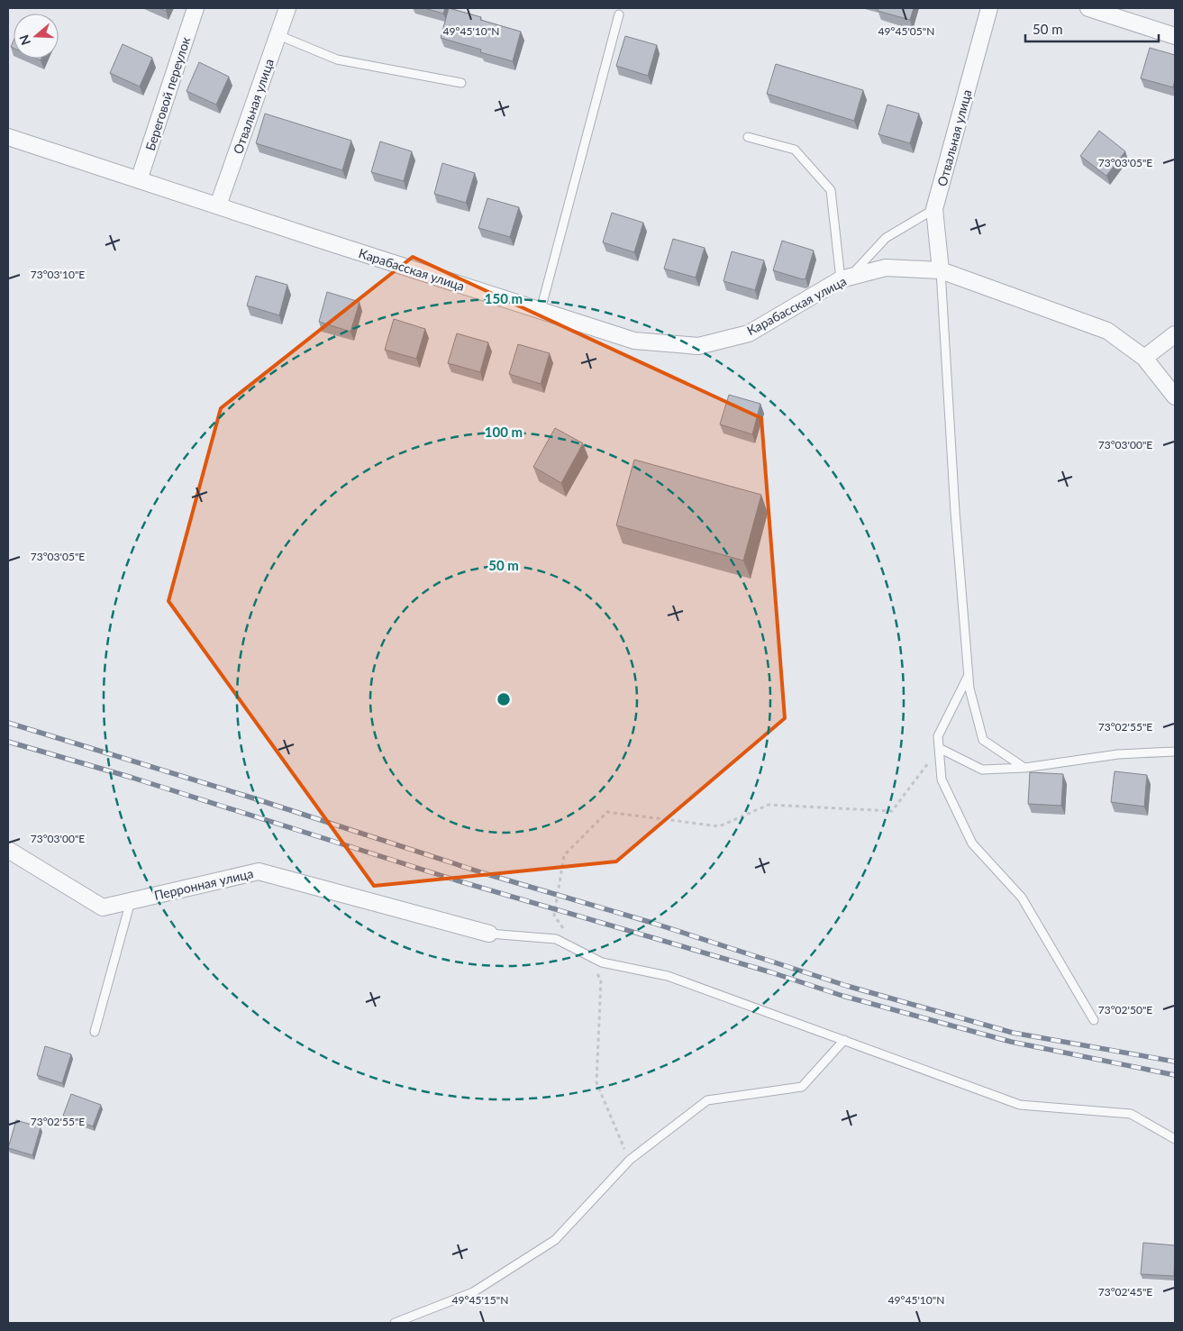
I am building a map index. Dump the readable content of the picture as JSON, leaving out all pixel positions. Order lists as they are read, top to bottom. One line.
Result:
{"streets":{"street":["Береговой переулок","Отвальная улица","Карабасская улица","Перронная улица"]},"crossings":[["Береговой переулок","Карабасская улица"],["Отвальная улица","Карабасская улица"]],"scale_bar":"50 m","north":"left","coordinates":["49°45'05\"N","49°45'10\"N","73°03'05\"E","73°03'10\"E","73°03'00\"E","73°02'55\"E","73°02'50\"E","73°02'45\"E","49°45'15\"N"],"rings":["150 m","100 m","50 m"]}
